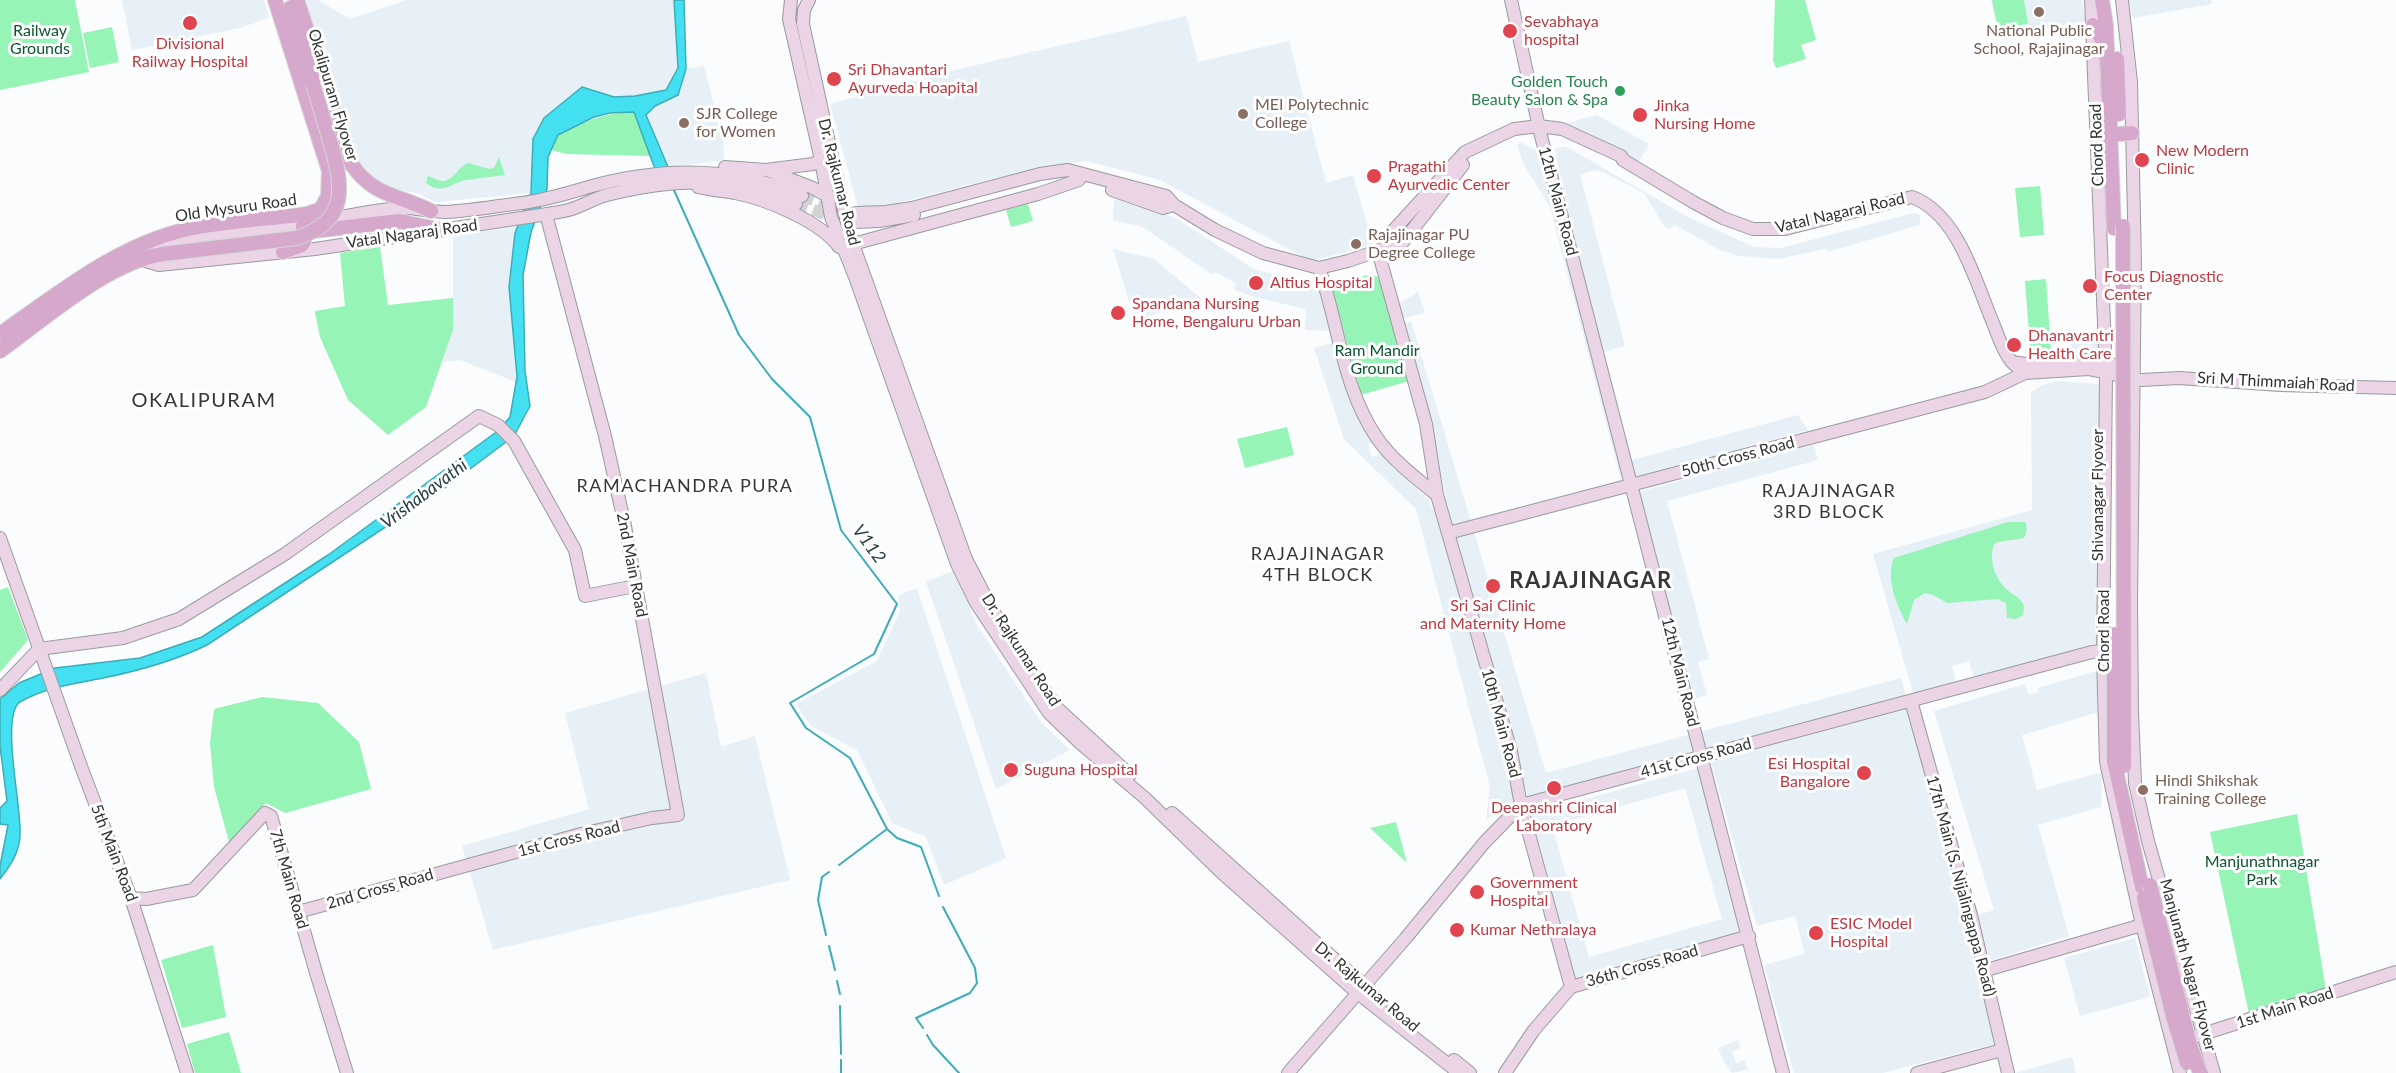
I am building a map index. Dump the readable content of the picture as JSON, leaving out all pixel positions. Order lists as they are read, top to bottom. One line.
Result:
{"streets":{"main road":["Okalipuram Flyover","Old Mysuru Road","Shivanagar Flyover","Manjunath Nagar Flyover"],"street":["Chord Road","Dr. Rajkumar Road","12th Main Road","Vatal Nagaraj Road","Sri M Thimmaiah Road","50th Cross Road","2nd Main Road","10th Main Road","41st Cross Road","1st Cross Road","5th Main Road","7th Main Road","17th Main (S. Nijalingappa Road)","2nd Cross Road","36th Cross Road","1st Main Road"]},"crossings":[["Okalipuram Flyover","Vatal Nagaraj Road"],["Chord Road","Sri M Thimmaiah Road"],["Chord Road","Shivanagar Flyover"],["Chord Road","41st Cross Road"],["Chord Road","Manjunath Nagar Flyover"],["Chord Road","1st Main Road"],["12th Main Road","Vatal Nagaraj Road"],["12th Main Road","50th Cross Road"],["12th Main Road","41st Cross Road"],["12th Main Road","36th Cross Road"],["Old Mysuru Road","Vatal Nagaraj Road"],["Vatal Nagaraj Road","50th Cross Road"],["Vatal Nagaraj Road","2nd Main Road"],["Vatal Nagaraj Road","10th Main Road"],["50th Cross Road","10th Main Road"],["Shivanagar Flyover","Manjunath Nagar Flyover"],["2nd Main Road","1st Cross Road"],["10th Main Road","41st Cross Road"],["10th Main Road","36th Cross Road"],["41st Cross Road","17th Main (S. Nijalingappa Road)"],["1st Cross Road","2nd Cross Road"],["5th Main Road","7th Main Road"],["7th Main Road","2nd Cross Road"]],"districts":["OKALIPURAM","RAMACHANDRA PURA","RAJAJINAGAR 3RD BLOCK","RAJAJINAGAR 4TH BLOCK","RAJAJINAGAR"],"water":["Vrishabavathi","V112"],"parks":["Railway Grounds","Ram Mandir Ground","Manjunathnagar Park"],"places":["National Public School, Rajajinagar","Divisional Railway Hospital","Sevabhaya hospital","Sri Dhavantari Ayurveda Hoapital","Golden Touch Beauty Salon & Spa","MEI Polytechnic College","Jinka Nursing Home","SJR College for Women","New Modern Clinic","Pragathi Ayurvedic Center","Rajajinagar PU Degree College","Altius Hospital","Focus Diagnostic Center","Spandana Nursing Home, Bengaluru Urban","Dhanavantri Health Care","Sri Sai Clinic and Maternity Home","Suguna Hospital","Esi Hospital Bangalore","Deepashri Clinical Laboratory","Hindi Shikshak Training College","Government Hospital","Kumar Nethralaya","ESIC Model Hospital"]}
